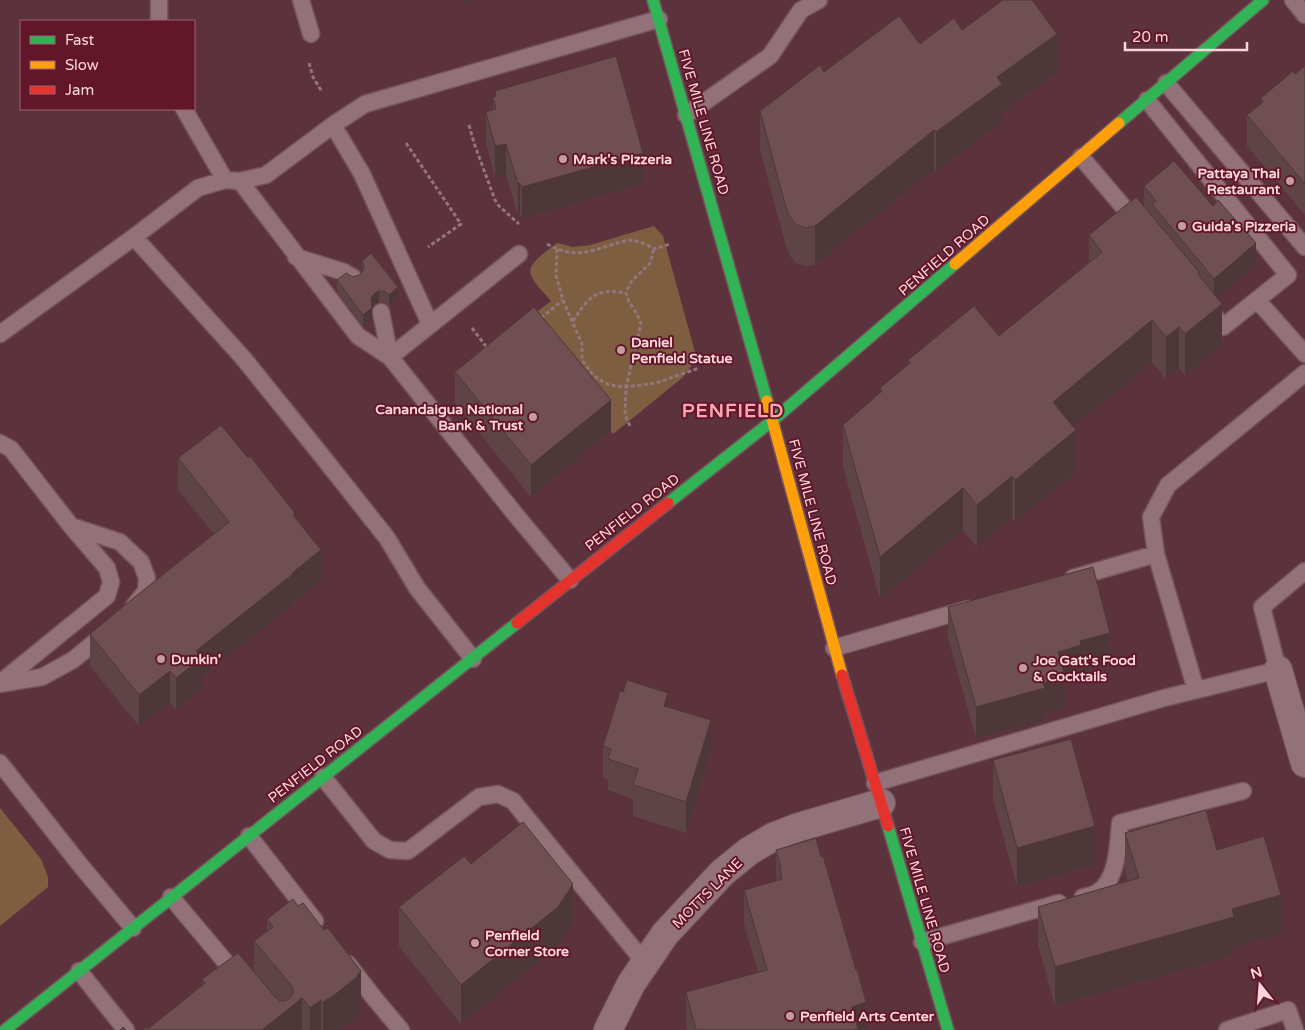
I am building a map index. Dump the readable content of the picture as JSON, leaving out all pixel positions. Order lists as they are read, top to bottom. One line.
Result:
{"streets":{"main road":["FIVE MILE LINE ROAD","PENFIELD ROAD"],"street":["MOTTS LANE"]},"crossings":[["FIVE MILE LINE ROAD","PENFIELD ROAD"],["FIVE MILE LINE ROAD","MOTTS LANE"]],"districts":["PENFIELD"],"places":["Mark's Pizzeria","Pattaya Thai Restaurant","Guida's Pizzeria","Daniel Penfield Statue","Canandaigua National Bank & Trust","Dunkin'","Joe Gatt's Food & Cocktails","Penfield Corner Store","Penfield Arts Center"],"legend":["Fast","Slow","Jam"],"scale_bar":"20 m","north":"top"}
